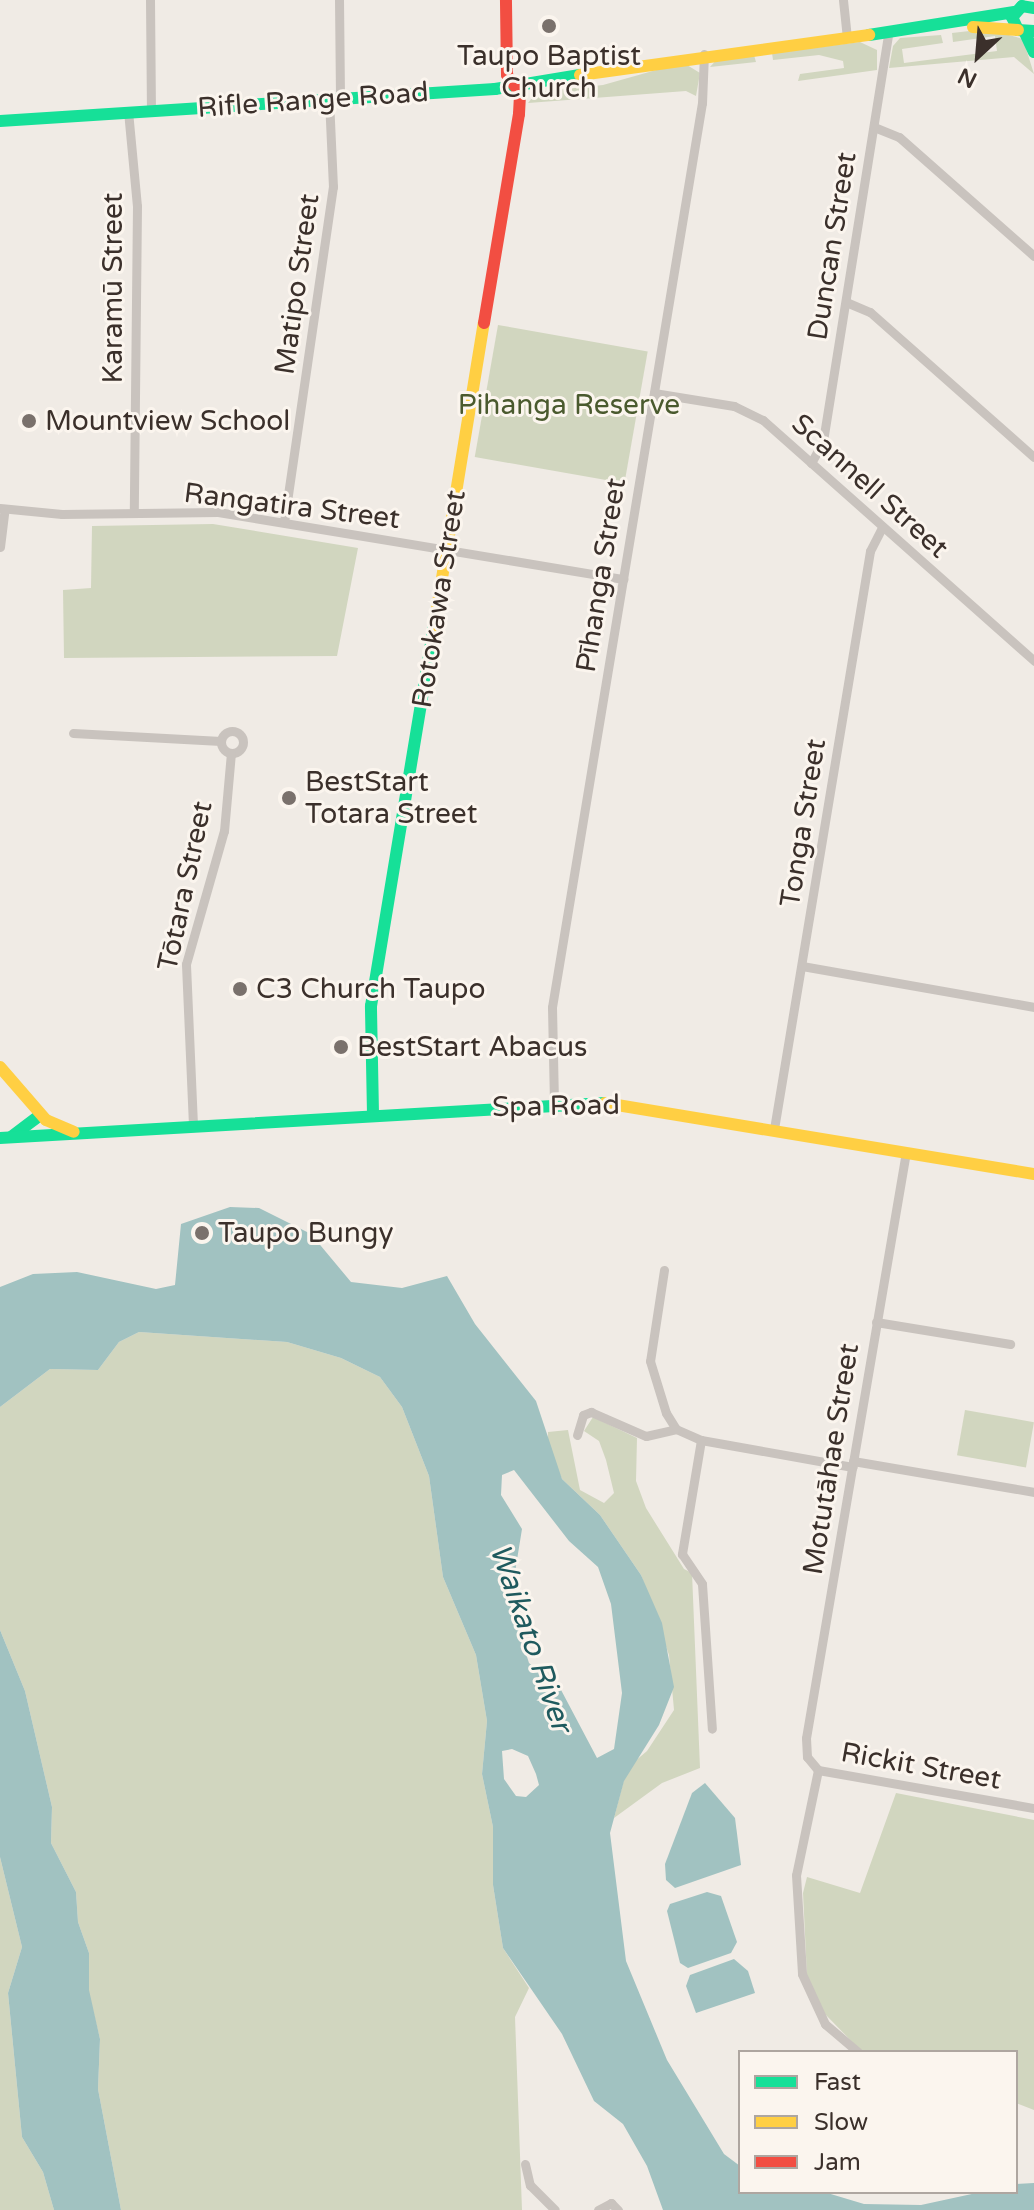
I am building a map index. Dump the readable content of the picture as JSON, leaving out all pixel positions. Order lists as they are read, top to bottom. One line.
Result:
{"streets":{"street":["Rifle Range Road","Duncan Street","Matipo Street","Karamū Street","Scannell Street","Rangatira Street","Pīhanga Street","Rotokawa Street","Tonga Street","Tōtara Street","Spa Road","Motutāhae Street","Rickit Street"]},"crossings":[["Rifle Range Road","Duncan Street"],["Rifle Range Road","Matipo Street"],["Rifle Range Road","Karamū Street"],["Rifle Range Road","Pīhanga Street"],["Rifle Range Road","Rotokawa Street"],["Duncan Street","Scannell Street"],["Matipo Street","Rangatira Street"],["Karamū Street","Rangatira Street"],["Scannell Street","Pīhanga Street"],["Scannell Street","Tonga Street"],["Rangatira Street","Pīhanga Street"],["Rangatira Street","Rotokawa Street"],["Pīhanga Street","Spa Road"],["Rotokawa Street","Spa Road"],["Tonga Street","Spa Road"],["Tōtara Street","Spa Road"],["Spa Road","Motutāhae Street"],["Motutāhae Street","Rickit Street"]],"water":["Waikato River"],"parks":["Pihanga Reserve"],"places":["Taupo Baptist Church","Mountview School","BestStart Totara Street","C3 Church Taupo","BestStart Abacus","Taupo Bungy"],"legend":["Fast","Slow","Jam"],"north":"bottom left"}
